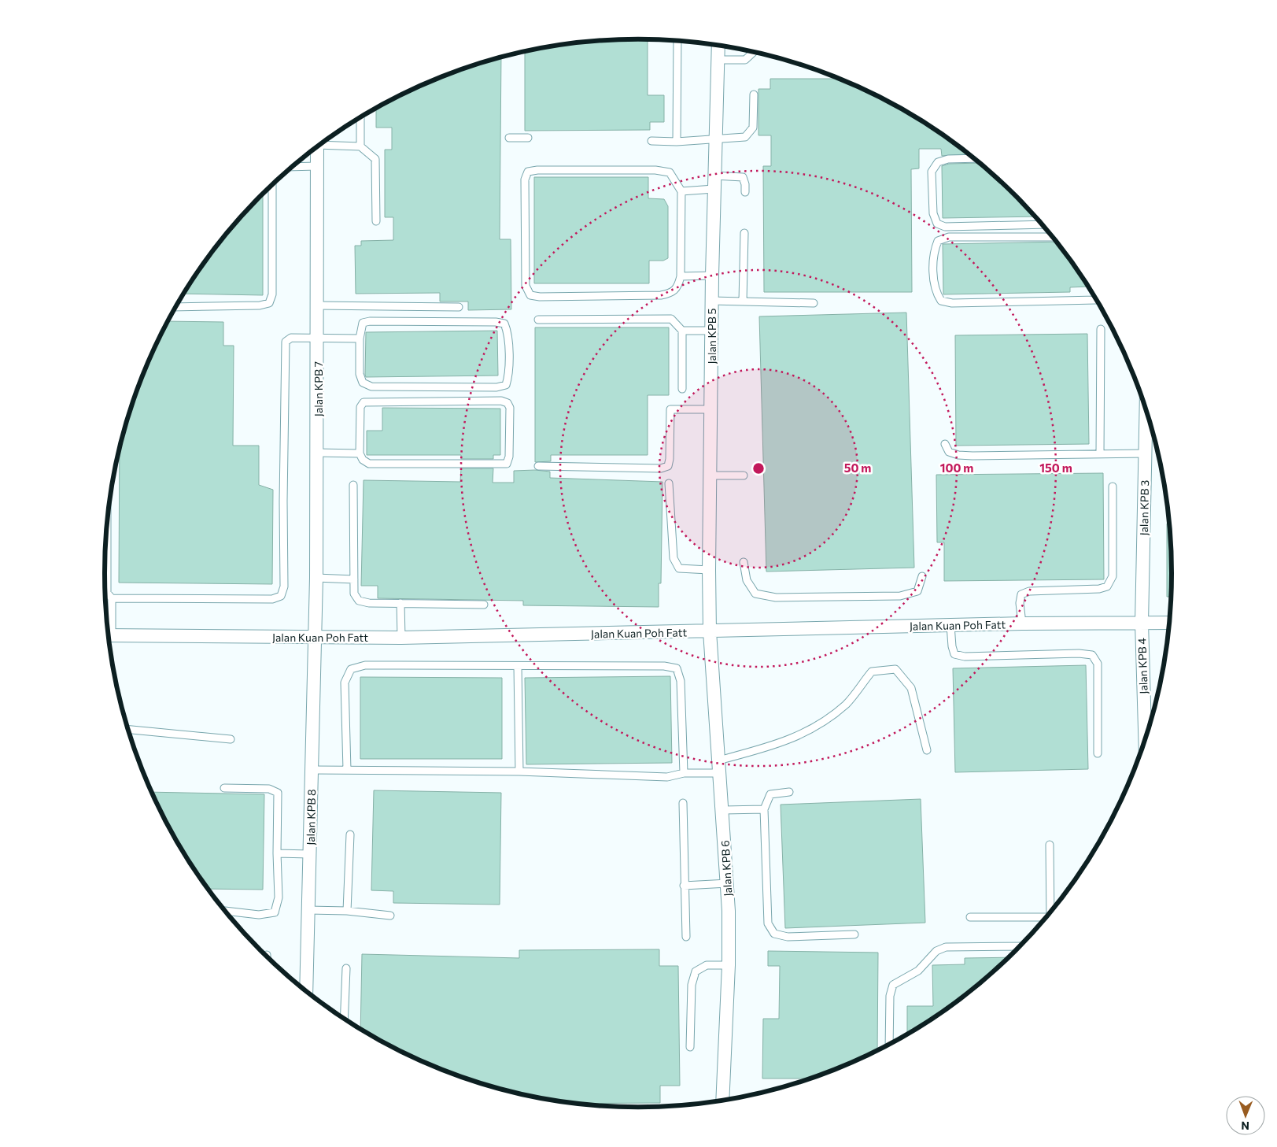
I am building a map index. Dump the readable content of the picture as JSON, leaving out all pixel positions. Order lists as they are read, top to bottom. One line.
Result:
{"streets":{"street":["Jalan KPB 5","Jalan KPB 7","Jalan KPB 3","Jalan Kuan Poh Fatt","Jalan KPB 4","Jalan KPB 8","Jalan KPB 6"]},"crossings":[["Jalan KPB 5","Jalan Kuan Poh Fatt"],["Jalan KPB 5","Jalan KPB 6"],["Jalan KPB 7","Jalan Kuan Poh Fatt"],["Jalan KPB 7","Jalan KPB 8"],["Jalan KPB 3","Jalan Kuan Poh Fatt"],["Jalan KPB 3","Jalan KPB 4"],["Jalan Kuan Poh Fatt","Jalan KPB 4"],["Jalan Kuan Poh Fatt","Jalan KPB 8"],["Jalan Kuan Poh Fatt","Jalan KPB 6"]],"north":"bottom","rings":["50 m","100 m","150 m"]}
